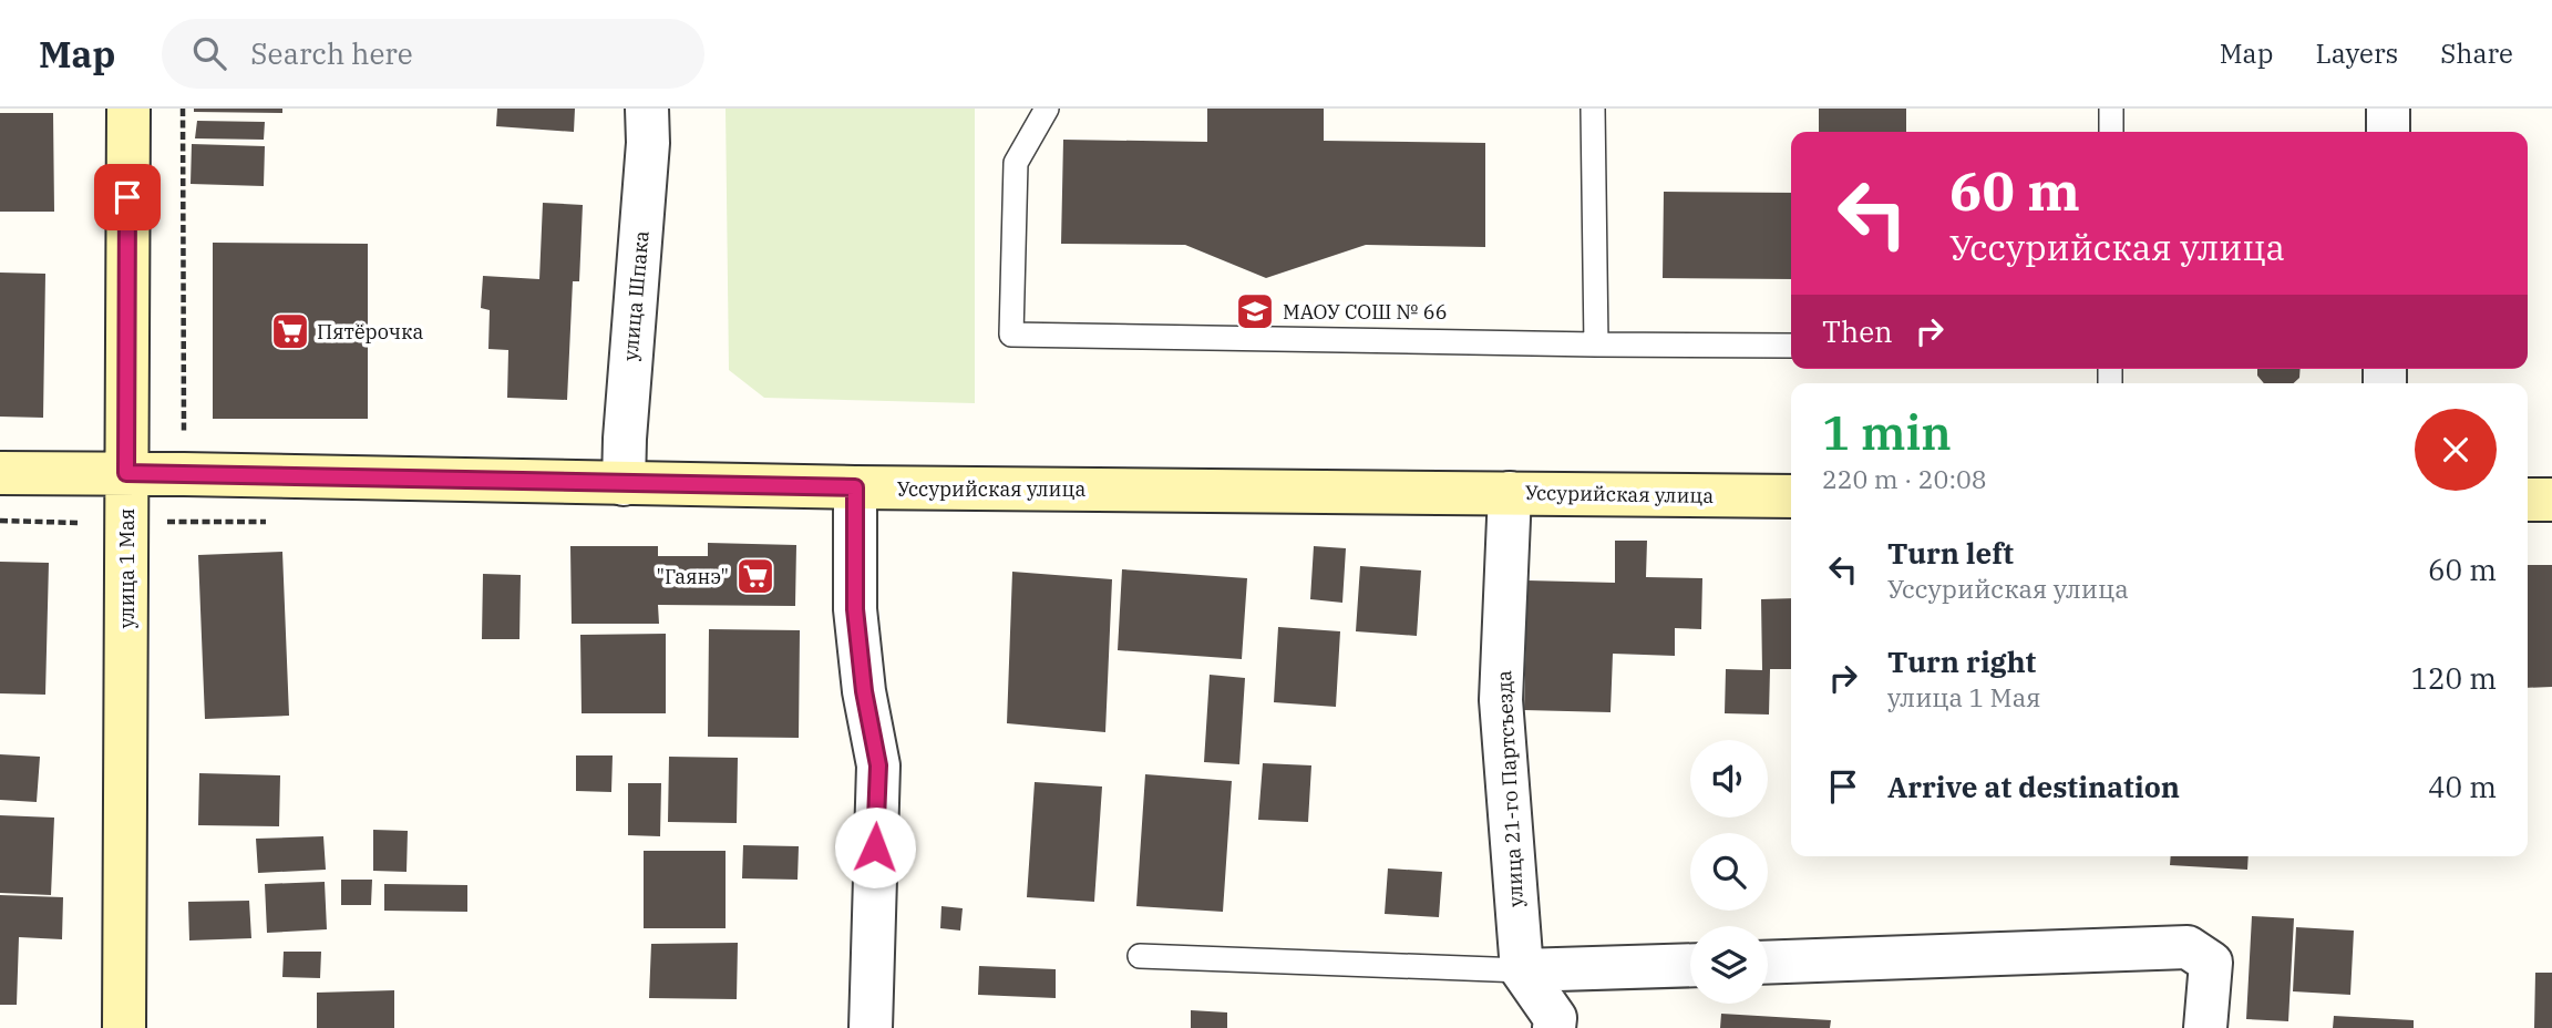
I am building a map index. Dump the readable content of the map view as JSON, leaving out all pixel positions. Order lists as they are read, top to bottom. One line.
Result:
{"streets":{"street":["улица Шпака","Уссурийская улица","улица 1 Мая","улица 21-го Партсъезда"]},"crossings":[["улица Шпака","Уссурийская улица"],["Уссурийская улица","улица 1 Мая"],["Уссурийская улица","улица 21-го Партсъезда"]],"places":{"school or university":["МАОУ СОШ № 66"],"supermarket":["Пятёрочка","\"Гаянэ\""]},"page":{"header":"Map","search":"Search here","nav":["Map","Layers","Share"],"turn":["60 m","Уссурийская улица"],"then":"Then","heading":["1 min","220 m · 20:08"],"list":[{"name":"Turn left","note":"Уссурийская улица","value":"60 m"},{"name":"Turn right","note":"улица 1 Мая","value":"120 m"},{"name":"Arrive at destination","value":"40 m"}]}}
